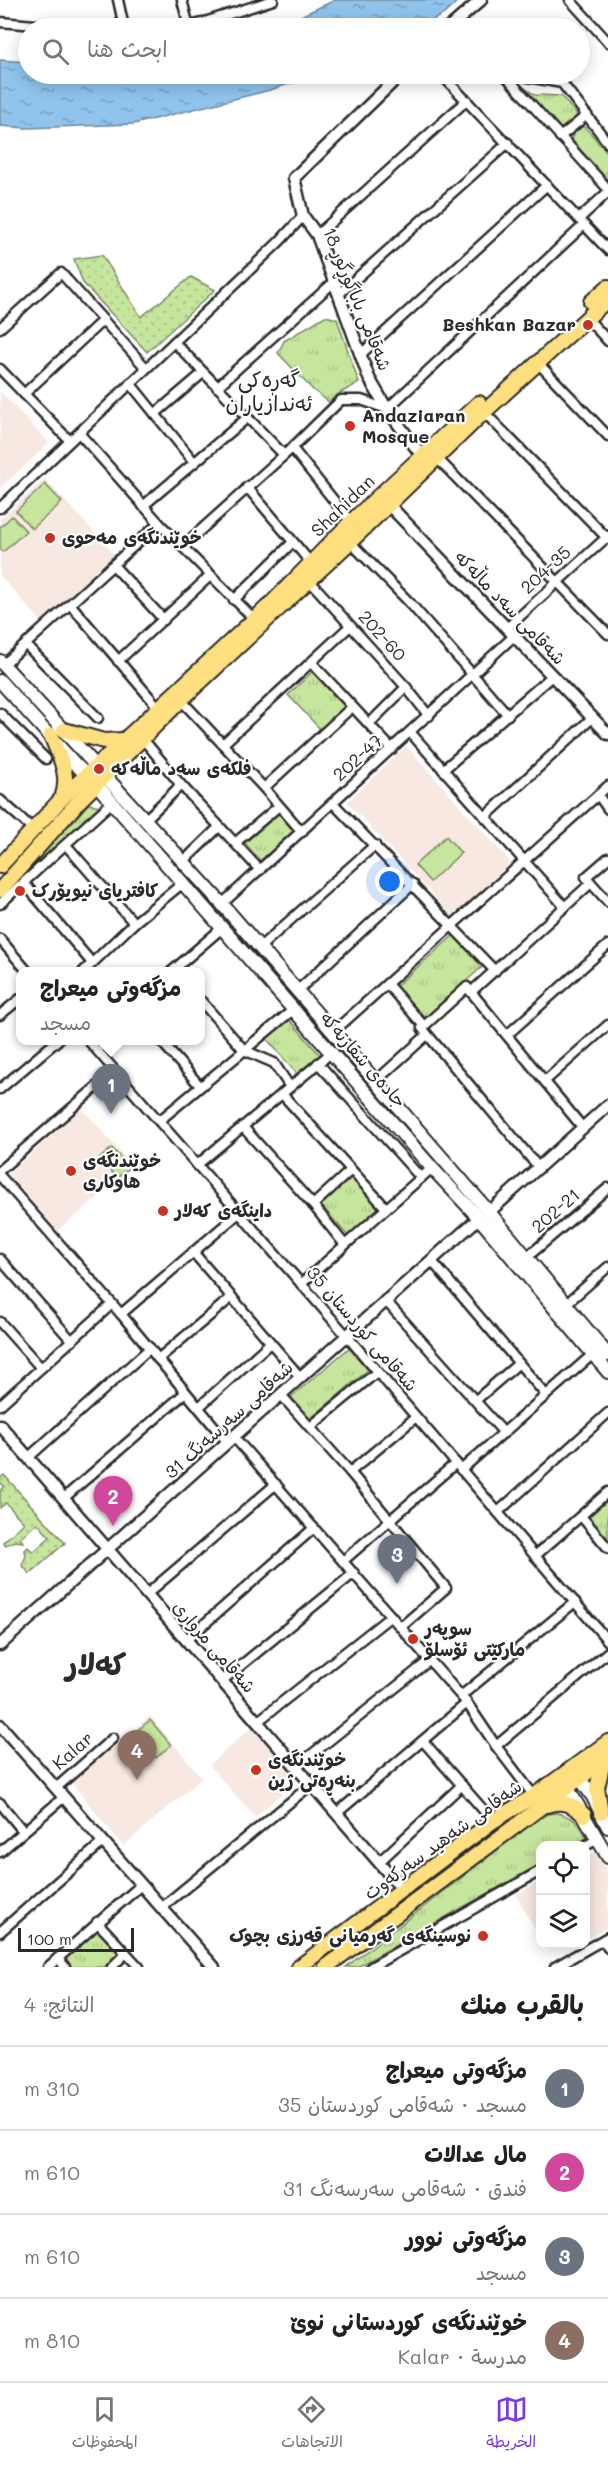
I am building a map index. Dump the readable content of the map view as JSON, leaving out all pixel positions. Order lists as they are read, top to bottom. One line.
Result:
{"streets":{"main road":["Shahidan","جادەی شقارتەکە","شەقامی شەهید سەرکەوت"],"street":["شەقامی باباگوڕگوڕ 18","204-35","شەقامی سەد ماڵەکە","202-60","202-47","202-21","شەقامی کوردستان 35","شەقامی سەرسەنگ 31","شەقامی مرواری","Kalar"]},"crossings":[["شەقامی باباگوڕگوڕ 18","Shahidan"],["Shahidan","جادەی شقارتەکە"],["204-35","شەقامی سەد ماڵەکە"],["204-35","202-47"],["شەقامی سەد ماڵەکە","202-47"],["202-60","202-47"],["202-47","جادەی شقارتەکە"],["جادەی شقارتەکە","202-21"],["جادەی شقارتەکە","شەقامی سەرسەنگ 31"],["شەقامی کوردستان 35","شەقامی سەرسەنگ 31"],["شەقامی سەرسەنگ 31","شەقامی مرواری"],["شەقامی مرواری","شەقامی شەهید سەرکەوت"]],"districts":["گەڕەکی ئەندازیاران","کەلار"],"places":["Beshkan Bazar","Andaziaran Mosque","خوێندنگەی مەحوی","فلکەی سەد ماڵەکە","کافتریای نیویۆرک","خوێندنگەی هاوکاری","داینگەی کەلار","سوپەر مارکێتی ئۆسلۆ","خوێندنگەی بنەڕەتی ژین","نوسینگەی گەرمیانی قەرزی بچوک"],"scale_bar":"100 m","page":{"search":"ابحث هنا","popup":["مزگەوتی میعراج","مسجد"],"pins":["1","2","3","4"],"scale":"100 m","heading":["بالقرب منك","النتائج: 4"],"list":[{"mark":"1","name":"مزگەوتی میعراج","note":"مسجد · شەقامی کوردستان 35","value":"310 m"},{"mark":"2","name":"مال عدالات","note":"فندق · شەقامی سەرسەنگ 31","value":"610 m"},{"mark":"3","name":"مزگەوتی نوور","note":"مسجد","value":"610 m"},{"mark":"4","name":"خوێندنگەی کوردستانی نوێ","note":"مدرسة · Kalar","value":"810 m"}],"nav":["الخريطة","الاتجاهات","المحفوظات"]}}
